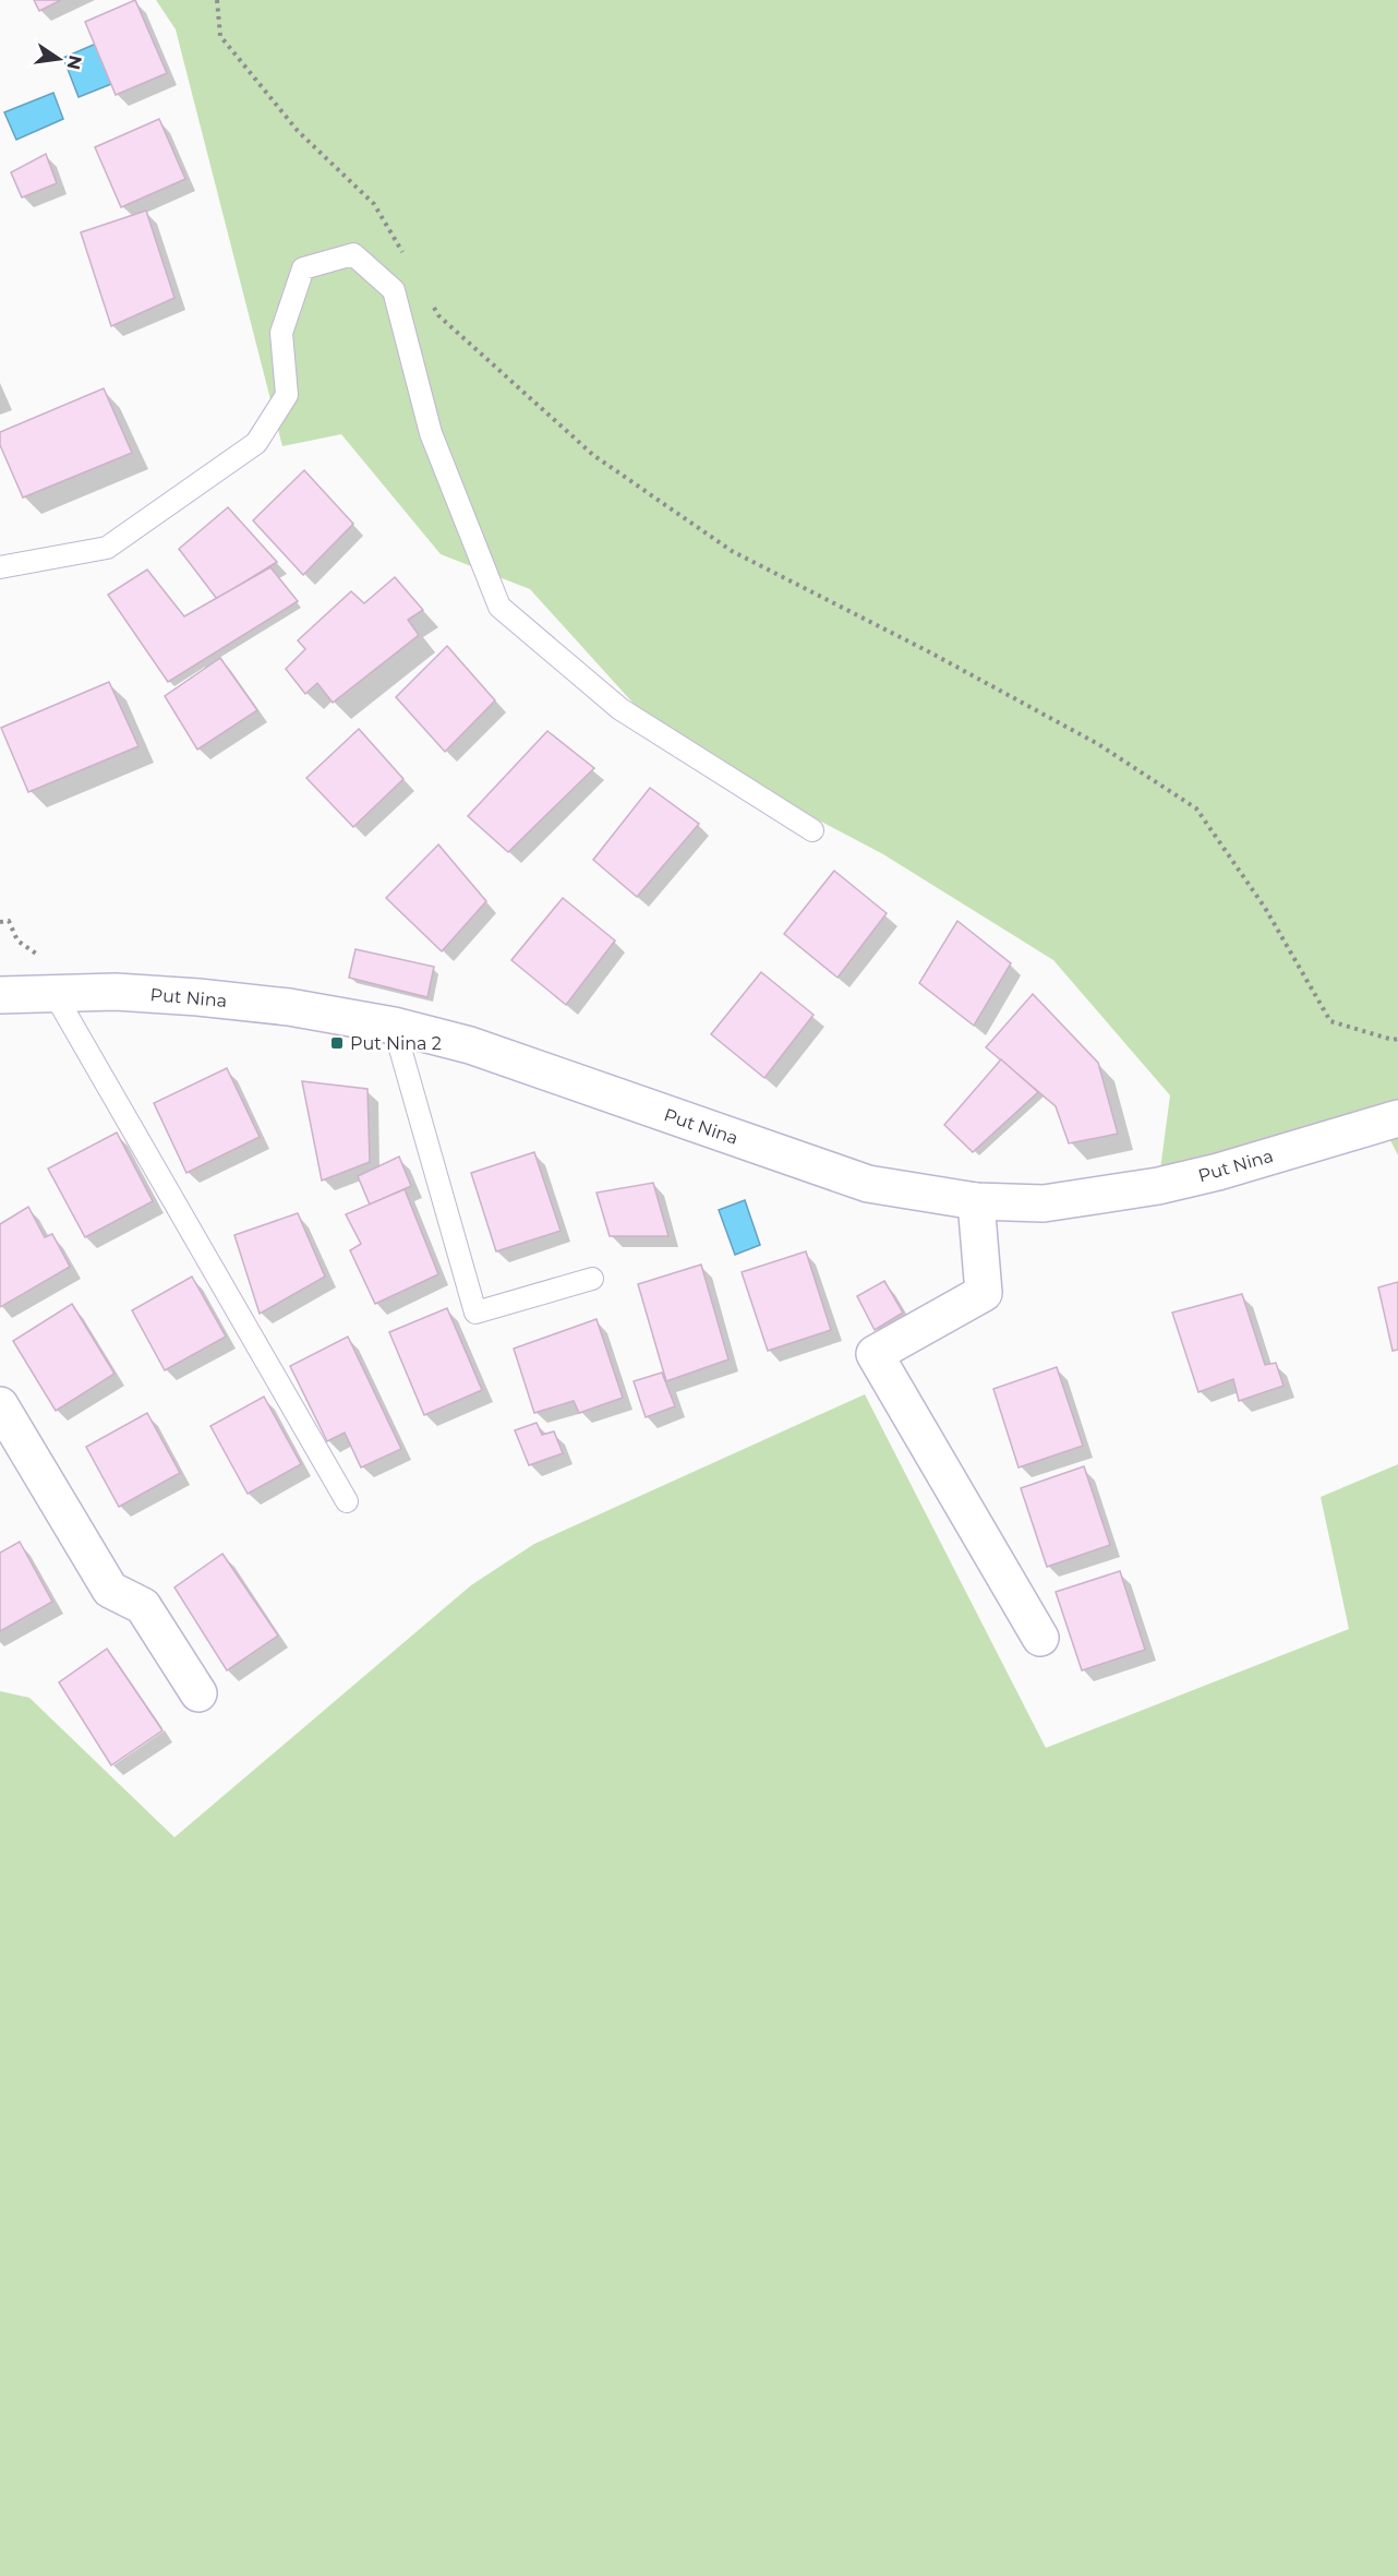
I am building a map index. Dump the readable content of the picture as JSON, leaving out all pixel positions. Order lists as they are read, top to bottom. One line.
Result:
{"streets":{"main road":["Put Nina"]},"places":{"transit":["Put Nina 2"]},"north":"right"}
